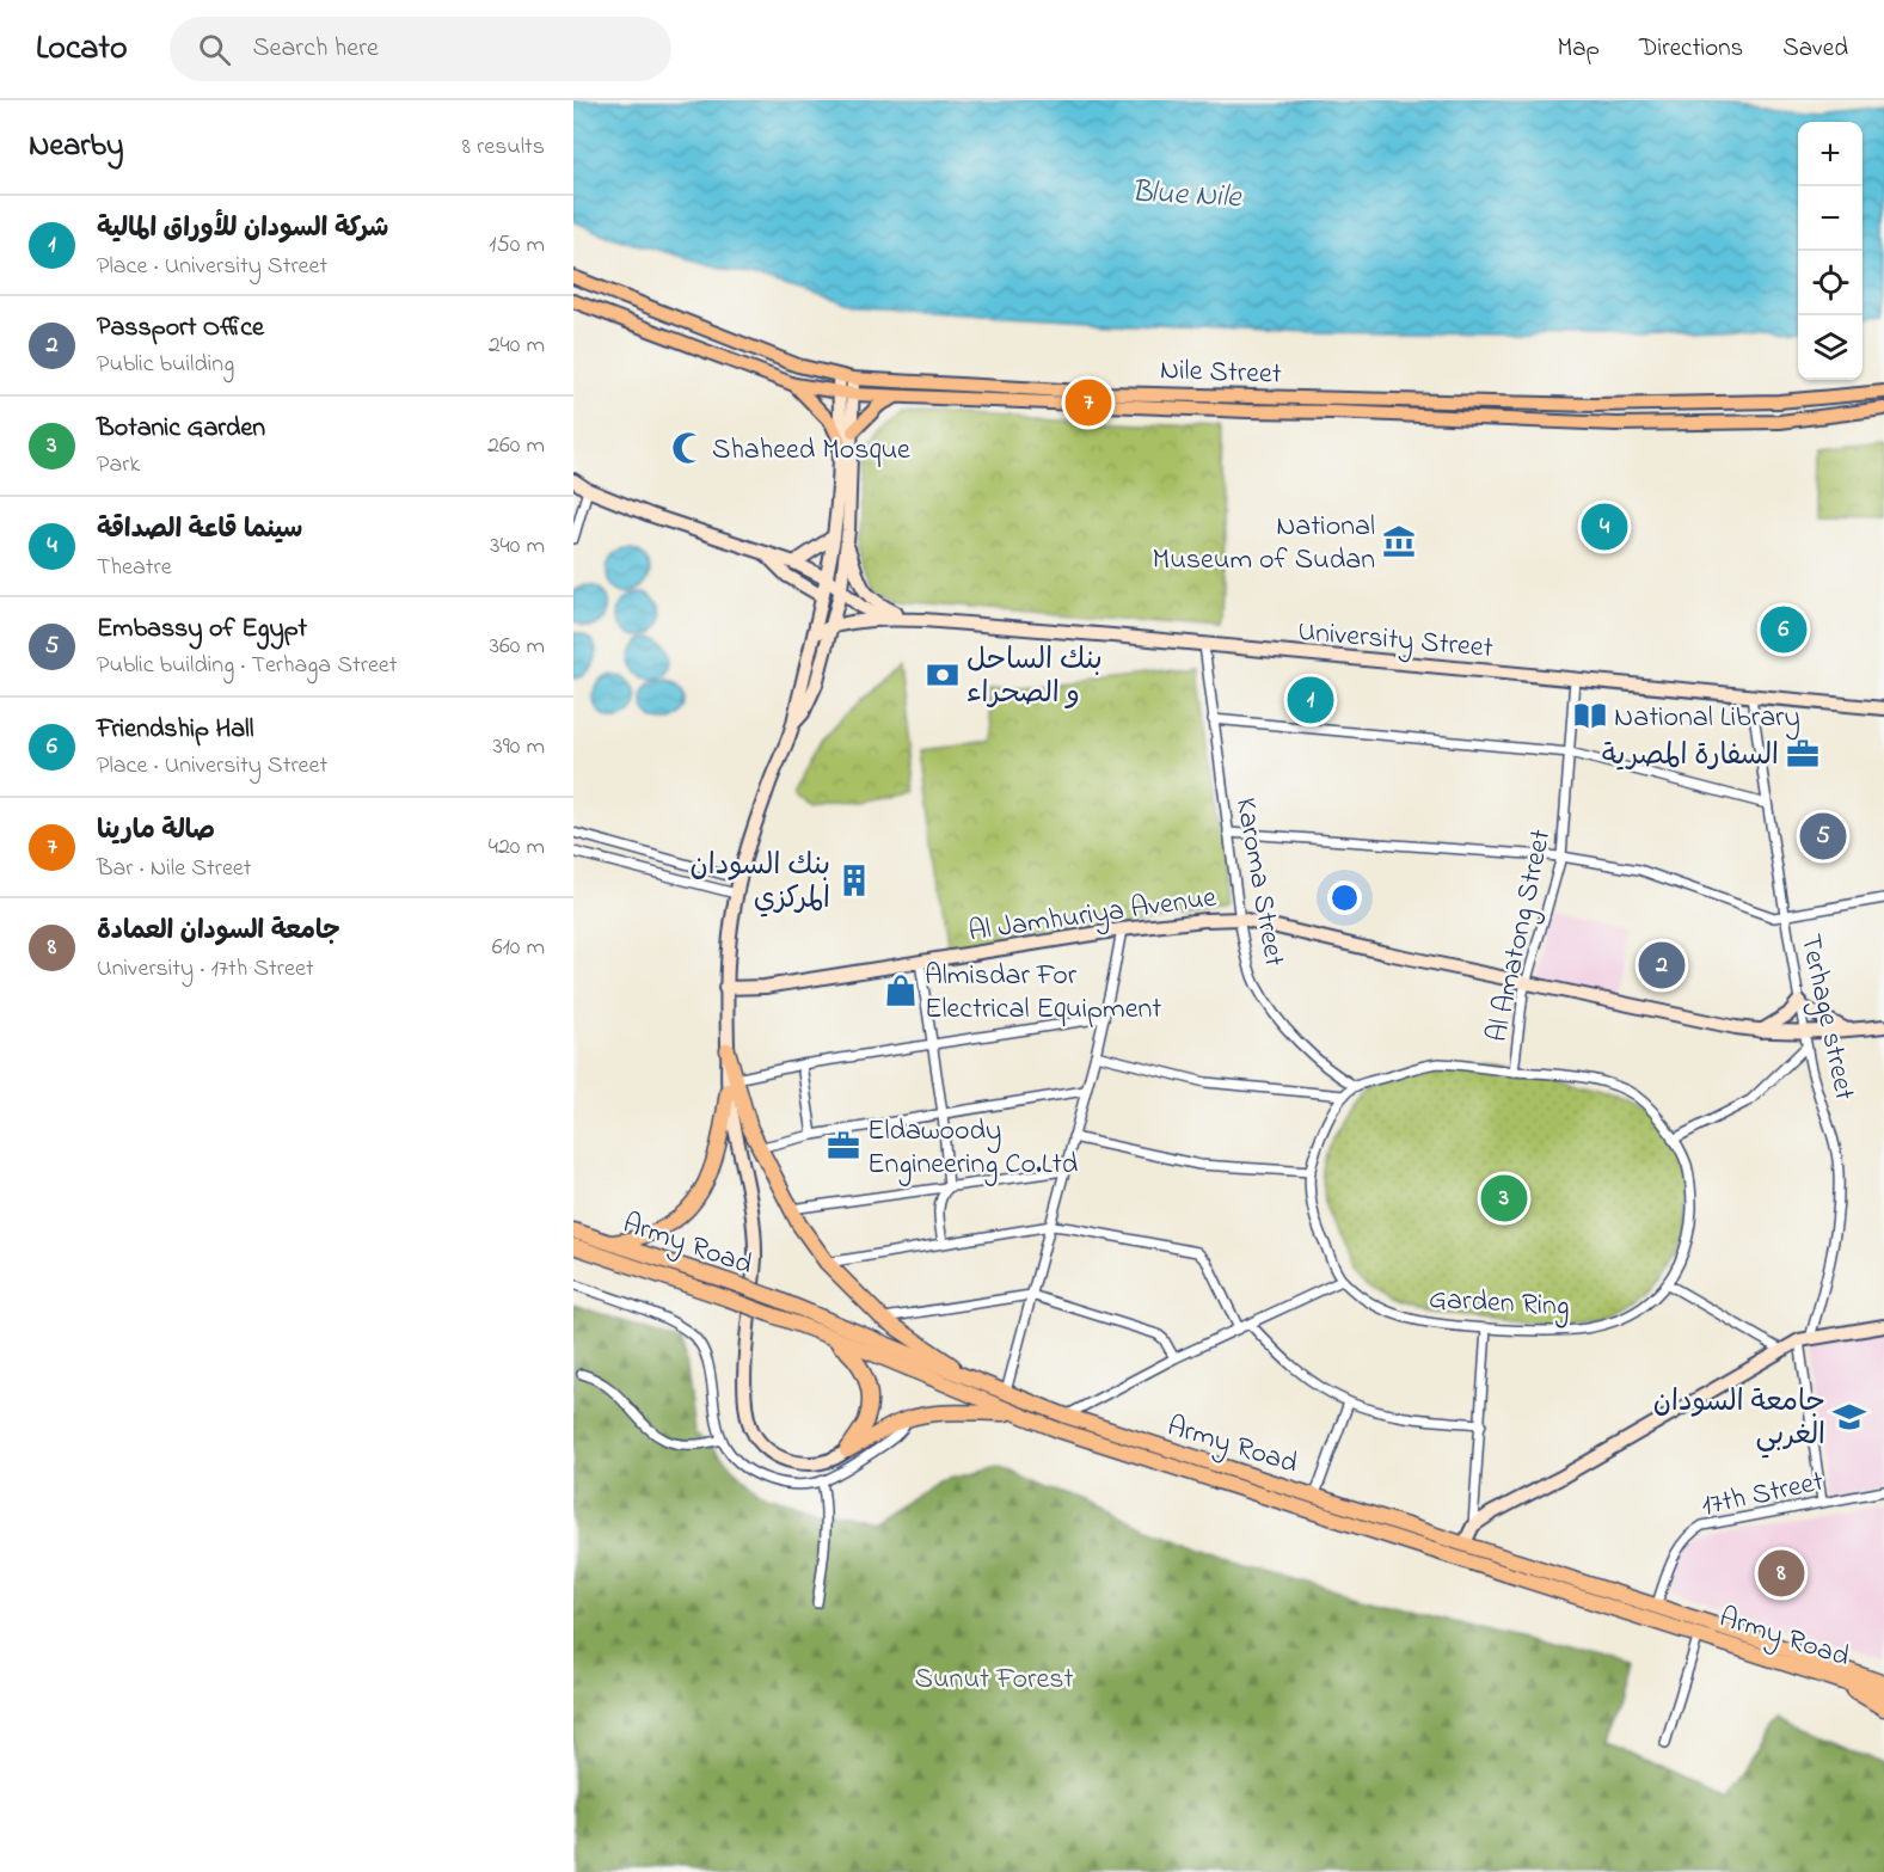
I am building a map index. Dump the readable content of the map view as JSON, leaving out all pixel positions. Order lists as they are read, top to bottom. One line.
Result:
{"streets":{"highway":["Army Road"],"main road":["Nile Street","University Street","Al Jamhuriya Avenue"],"street":["Karoma Street","Al Amatong Street","Terhage street","Garden Ring","17th Street"]},"crossings":[["University Street","Karoma Street"],["University Street","Al Amatong Street"],["University Street","Terhage street"],["Karoma Street","Al Jamhuriya Avenue"],["Karoma Street","Garden Ring"],["Al Jamhuriya Avenue","Al Amatong Street"],["Al Jamhuriya Avenue","Terhage street"],["Al Amatong Street","Garden Ring"],["Army Road","17th Street"]],"water":["Blue Nile"],"parks":["Sunut Forest"],"places":{"mosque":["Shaheed Mosque"],"museum":["National Museum of Sudan"],"bank":["بنك الساحل و الصحراء"],"library":["National Library"],"office":["السفارة المصرية","Eldawoody Engineering Co.Ltd"],"building":["بنك السودان المركزي"],"shop":["Almisdar For Electrical Equipment"],"school or university":["جامعة السودان الغربي"]},"page":{"header":"Locato","search":"Search here","nav":["Map","Directions","Saved"],"heading":["Nearby","8 results"],"map_buttons":["+","−"],"list":[{"mark":"1","name":"شركة السودان للأوراق المالية","note":"Place · University Street","value":"150 m"},{"mark":"2","name":"Passport Office","note":"Public building","value":"240 m"},{"mark":"3","name":"Botanic Garden","note":"Park","value":"260 m"},{"mark":"4","name":"سينما قاعة الصداقة","note":"Theatre","value":"340 m"},{"mark":"5","name":"Embassy of Egypt","note":"Public building · Terhaga Street","value":"360 m"},{"mark":"6","name":"Friendship Hall","note":"Place · University Street","value":"390 m"},{"mark":"7","name":"صالة مارينا","note":"Bar · Nile Street","value":"420 m"},{"mark":"8","name":"جامعة السودان العمادة","note":"University · 17th Street","value":"610 m"}],"pins":["7","4","6","1","5","2","3","8"]}}
